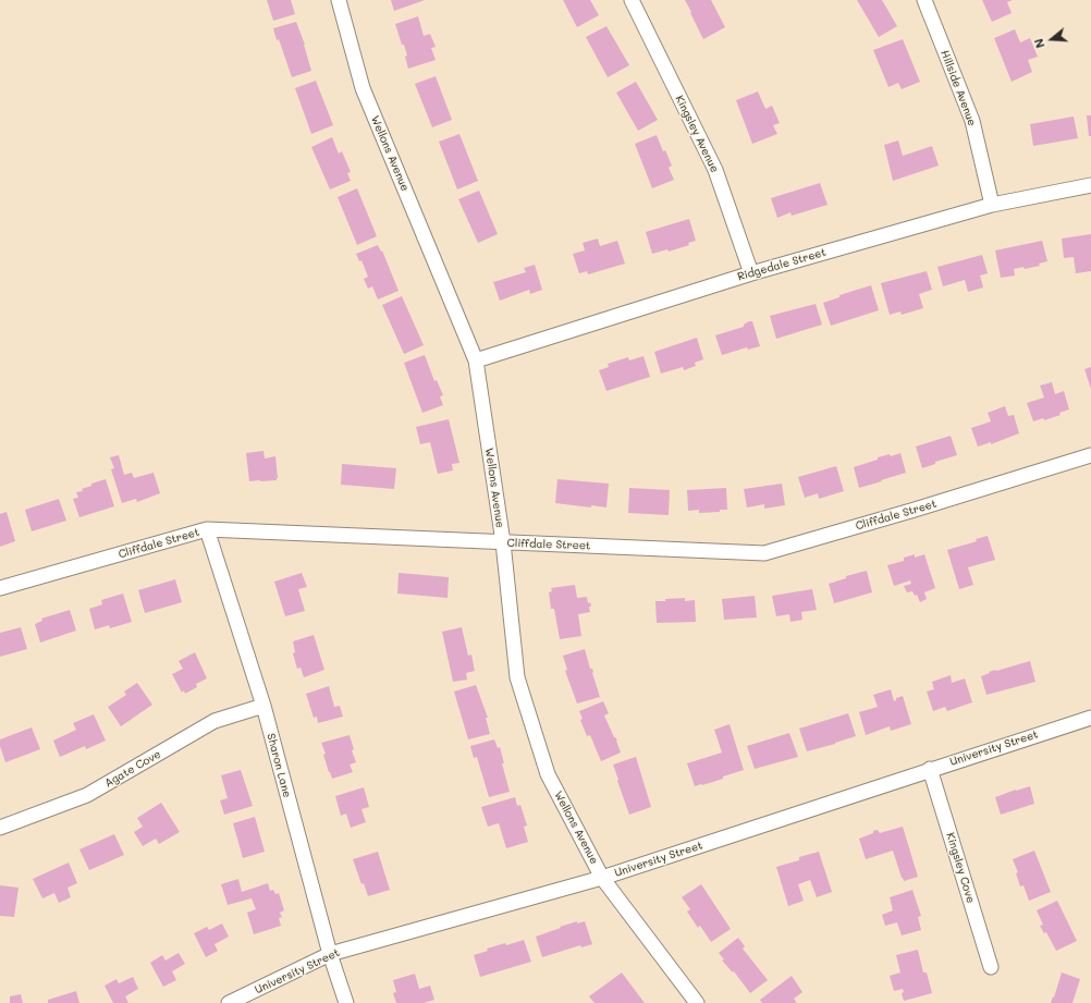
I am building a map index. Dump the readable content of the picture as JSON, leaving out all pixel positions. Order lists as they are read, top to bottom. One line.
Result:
{"streets":{"street":["Hillside Avenue","Kingsley Avenue","Wellons Avenue","Ridgedale Street","Cliffdale Street","University Street","Sharon Lane","Agate Cove","Kingsley Cove"]},"crossings":[["Hillside Avenue","Ridgedale Street"],["Kingsley Avenue","Ridgedale Street"],["Wellons Avenue","Ridgedale Street"],["Wellons Avenue","Cliffdale Street"],["Wellons Avenue","University Street"],["Cliffdale Street","Sharon Lane"],["University Street","Sharon Lane"],["University Street","Kingsley Cove"],["Sharon Lane","Agate Cove"]],"north":"left"}
